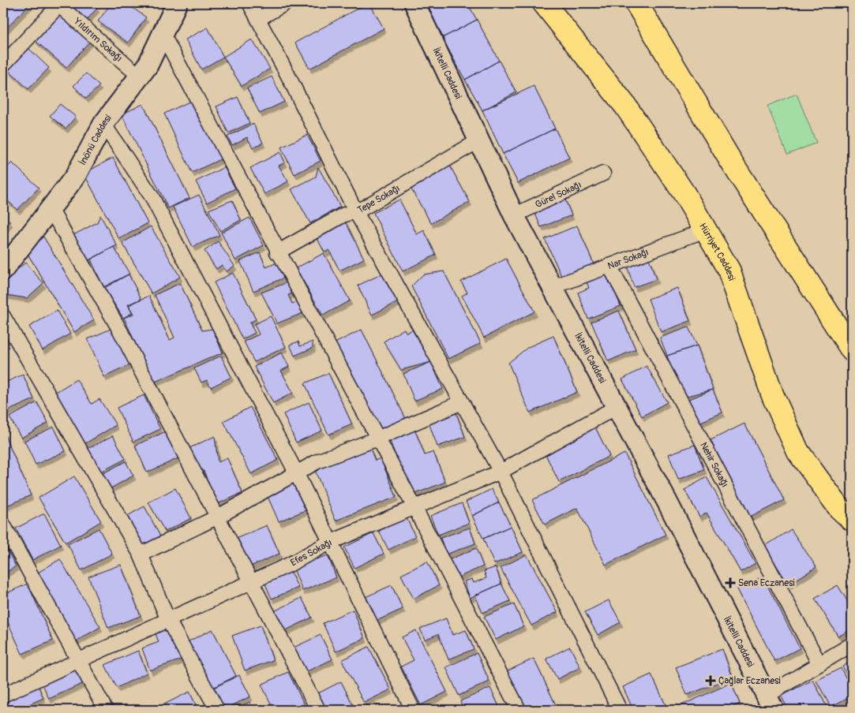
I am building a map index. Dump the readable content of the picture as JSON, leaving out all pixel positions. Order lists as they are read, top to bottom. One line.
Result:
{"streets":{"main road":["İkitelli Caddesi","İnönü Caddesi","Hürriyet Caddesi"],"street":["Yıldırım Sokağı","Gürel Sokağı","Tepe Sokağı","Nar Sokağı","Nehir Sokağı","Efes Sokağı"]},"crossings":[["Yıldırım Sokağı","İnönü Caddesi"],["İkitelli Caddesi","Gürel Sokağı"],["İkitelli Caddesi","Tepe Sokağı"],["İkitelli Caddesi","Nar Sokağı"],["İkitelli Caddesi","Efes Sokağı"],["Hürriyet Caddesi","Nar Sokağı"],["Nar Sokağı","Nehir Sokağı"]],"places":{"health":["Sena Eczanesi","Çağlar Eczanesi"]}}
